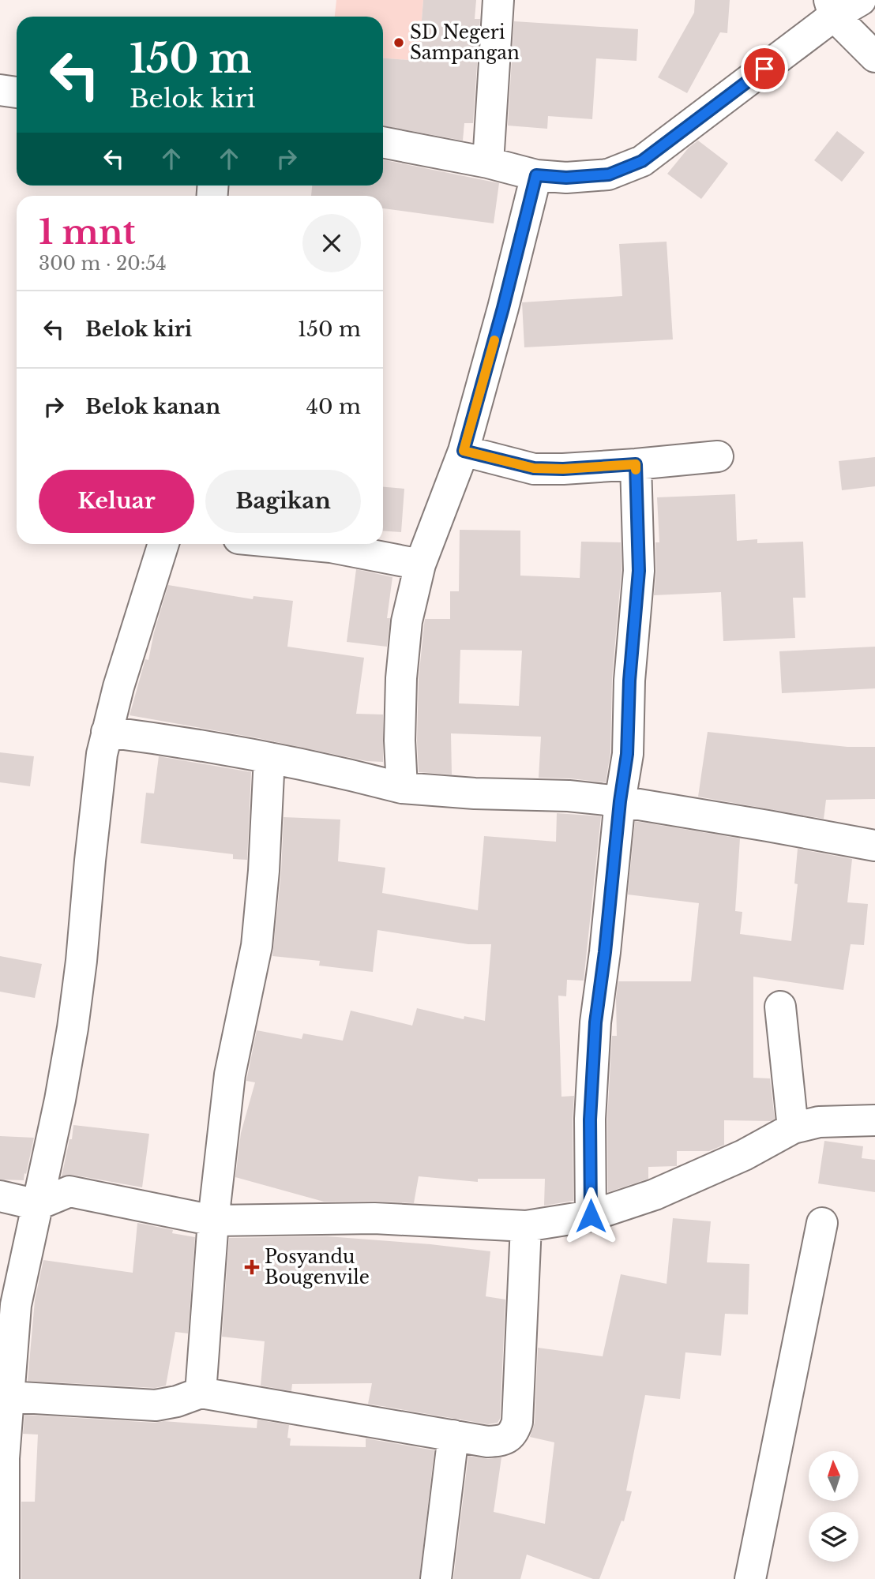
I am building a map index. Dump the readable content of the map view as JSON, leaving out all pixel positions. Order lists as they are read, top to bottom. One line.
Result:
{"places":{"other":["SD Negeri Sampangan"],"health":["Posyandu Bougenvile"]},"north":"top","page":{"turn":["150 m","Belok kiri"],"heading":["1 mnt","300 m · 20:54"],"list":[{"name":"Belok kiri","value":"150 m"},{"name":"Belok kanan","value":"40 m"}],"buttons":["Keluar","Bagikan"]}}
